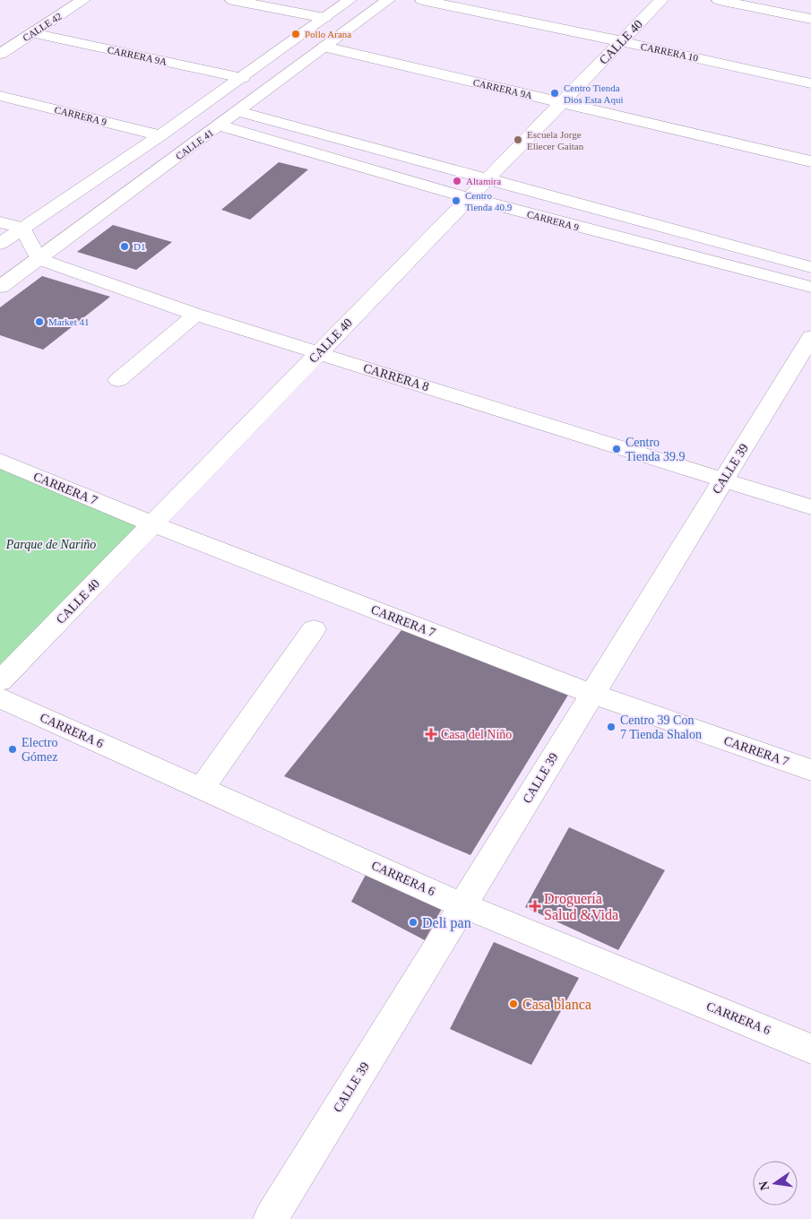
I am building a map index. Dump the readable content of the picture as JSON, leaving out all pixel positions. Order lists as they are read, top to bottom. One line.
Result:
{"streets":{"street":["CALLE 42","CALLE 40","CARRERA 10","CARRERA 9A","CARRERA 9","CALLE 41","CARRERA 8","CALLE 39","CARRERA 7","CARRERA 6"]},"crossings":[["CALLE 42","CARRERA 9A"],["CALLE 40","CARRERA 10"],["CALLE 40","CARRERA 9A"],["CALLE 40","CARRERA 9"],["CALLE 40","CARRERA 8"],["CALLE 40","CARRERA 7"],["CARRERA 9A","CALLE 41"],["CARRERA 9","CALLE 41"],["CALLE 41","CARRERA 8"],["CARRERA 8","CALLE 39"],["CALLE 39","CARRERA 7"],["CALLE 39","CARRERA 6"]],"parks":["Parque de Nariño"],"places":{"other":["Pollo Arana","Centro Tienda Dios Esta Aqui","Escuela Jorge Eliecer Gaitan","Altamira","Centro Tienda 40.9","D1","Market 41","Centro Tienda 39.9","Centro 39 Con 7 Tienda Shalon","Electro Gómez","Deli pan","Casa blanca"],"health":["Casa del Niño","Droguería Salud &Vida"]},"north":"left"}
